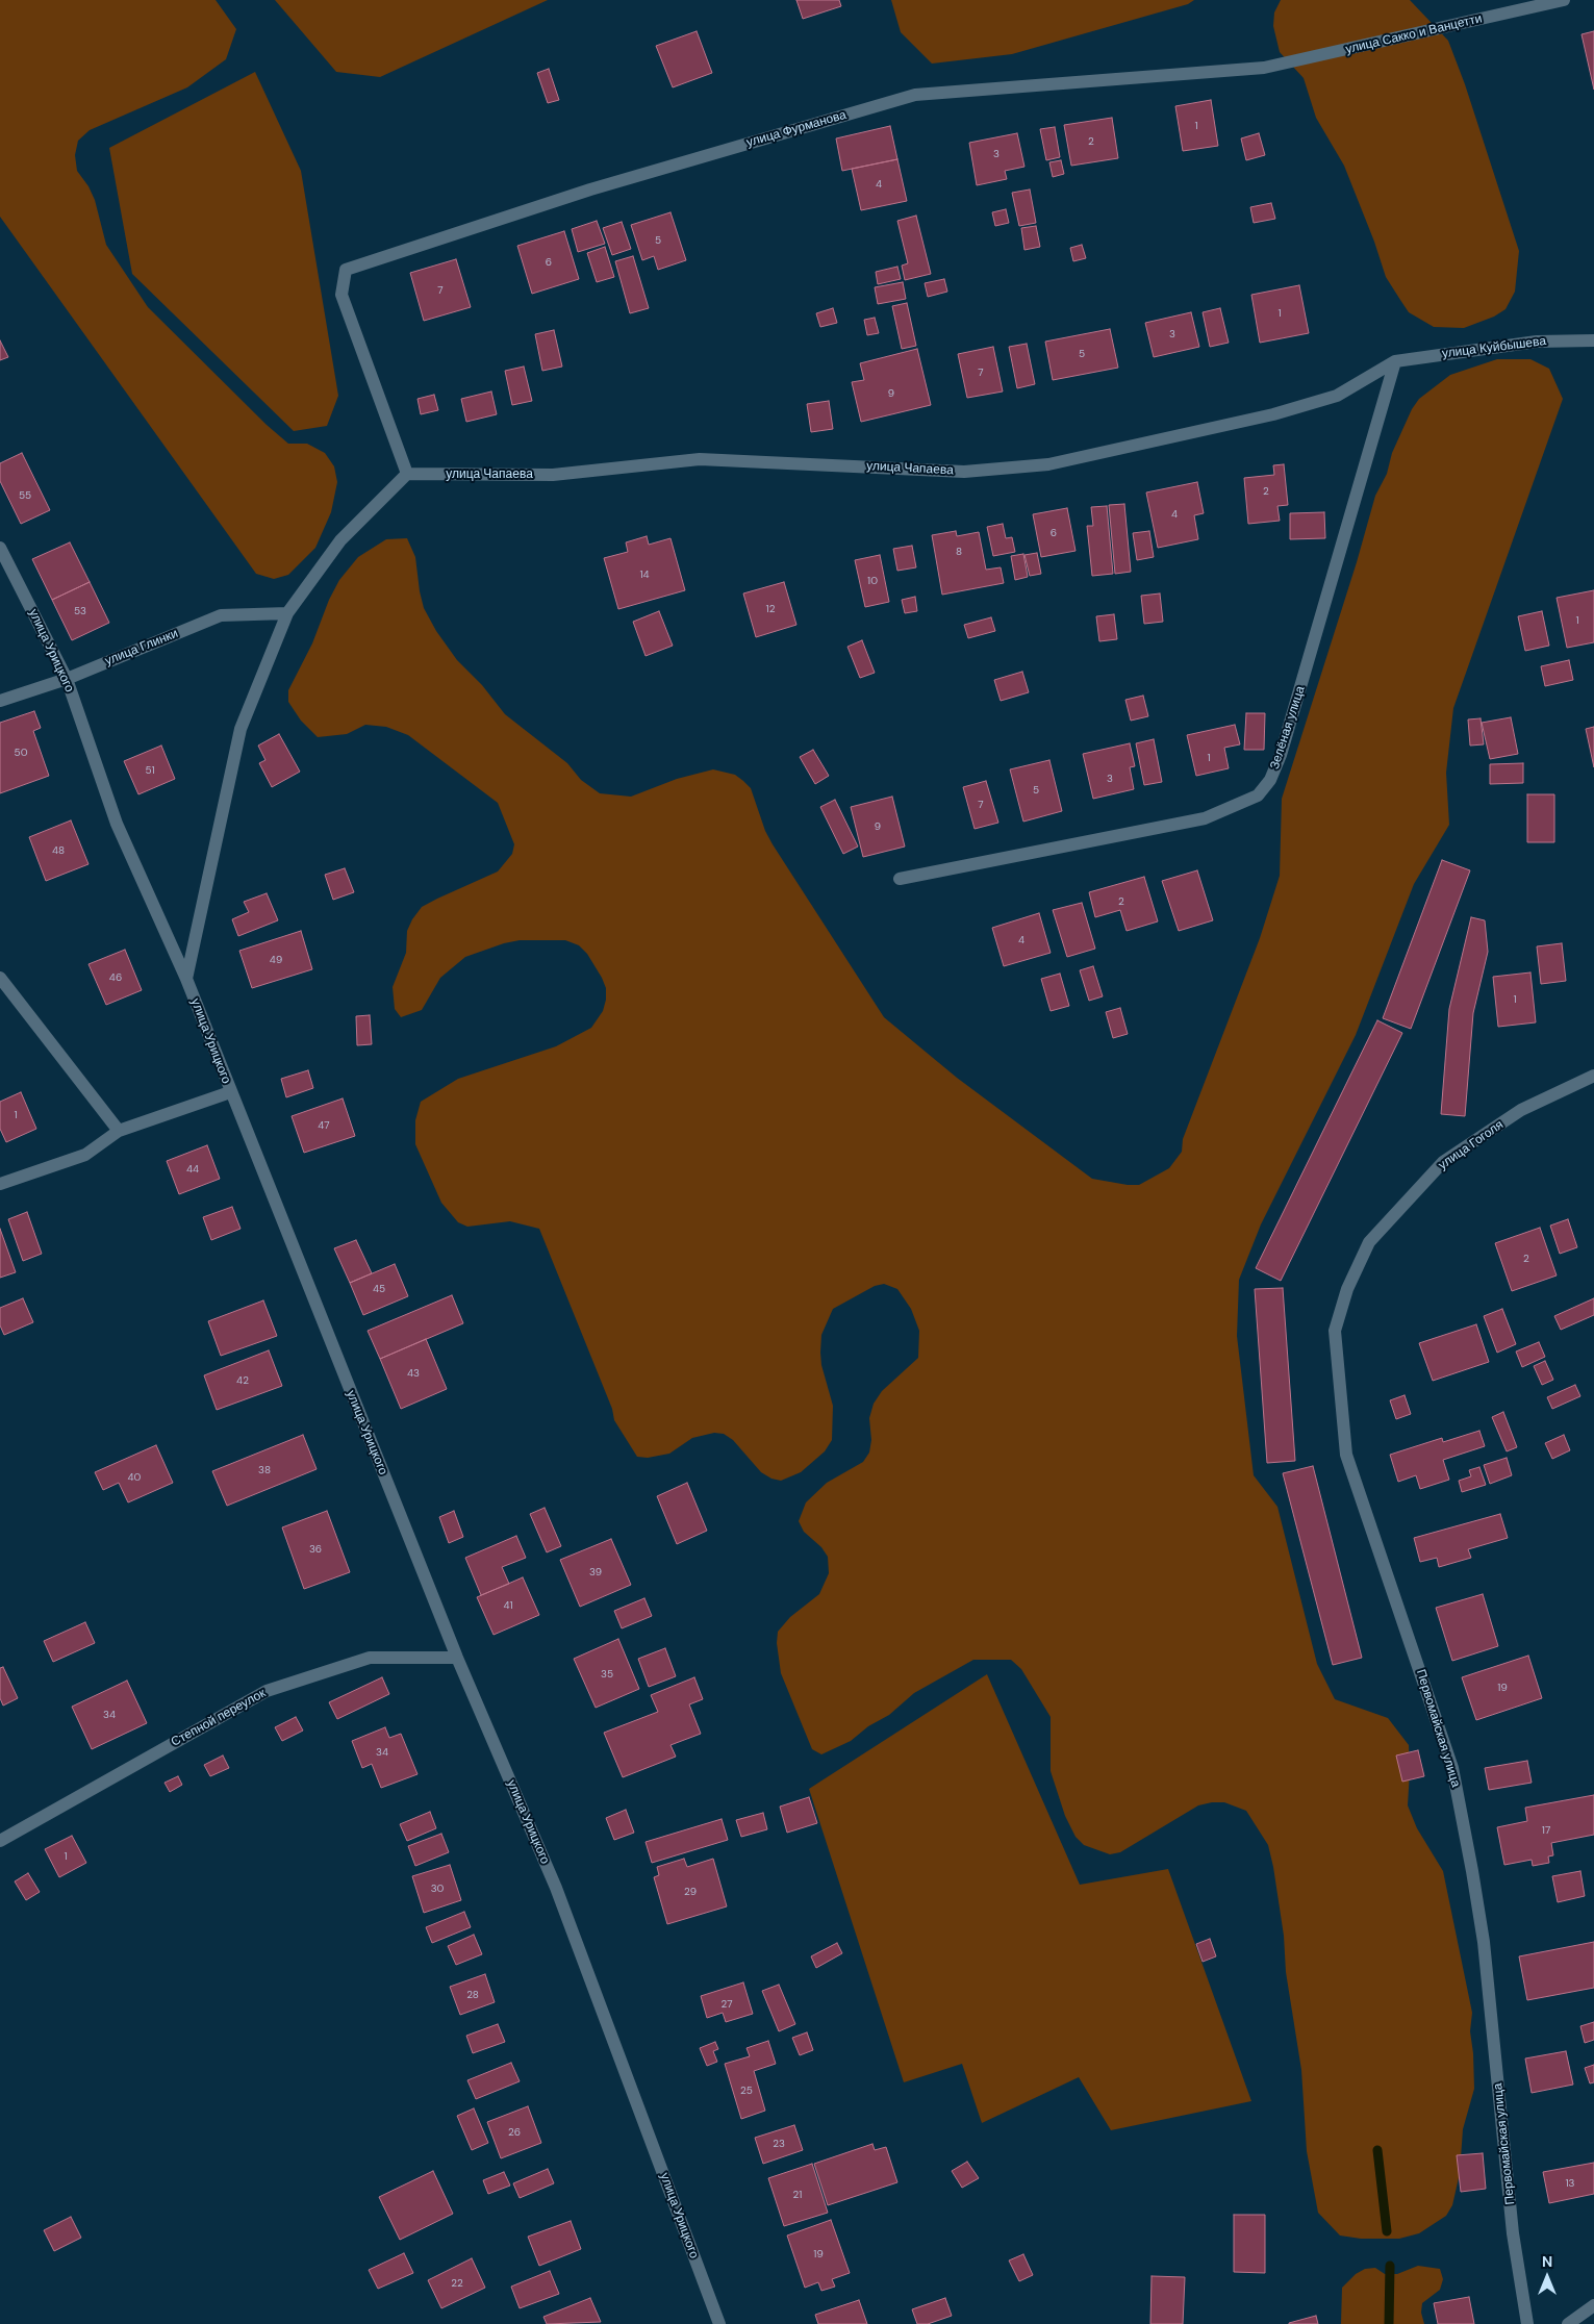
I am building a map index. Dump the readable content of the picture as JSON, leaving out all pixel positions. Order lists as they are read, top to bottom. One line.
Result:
{"streets":{"street":["улица Сакко и Ванцетти","улица Фурманова","улица Куйбышева","улица Чапаева","улица Глинки","улица Урицкого","Зелёная улица","улица Гоголя","Степной переулок","Первомайская улица"]},"crossings":[["улица Сакко и Ванцетти","улица Фурманова"],["улица Фурманова","улица Чапаева"],["улица Куйбышева","улица Чапаева"],["улица Куйбышева","Зелёная улица"],["улица Чапаева","Зелёная улица"],["улица Глинки","улица Урицкого"],["улица Урицкого","Степной переулок"],["улица Гоголя","Первомайская улица"]],"house_numbers":["1","2","3","4","5","6","7","1","3","5","7","9","2","55","4","6","8","14","10","12","53","1","50","1","51","3","5","7","9","48","2","4","49","46","1","1","47","44","2","45","43","42","38","40","36","39","41","35","19","34","34","17","1","30","29","28","27","25","26","23","13","21","19","22"],"north":"top"}
